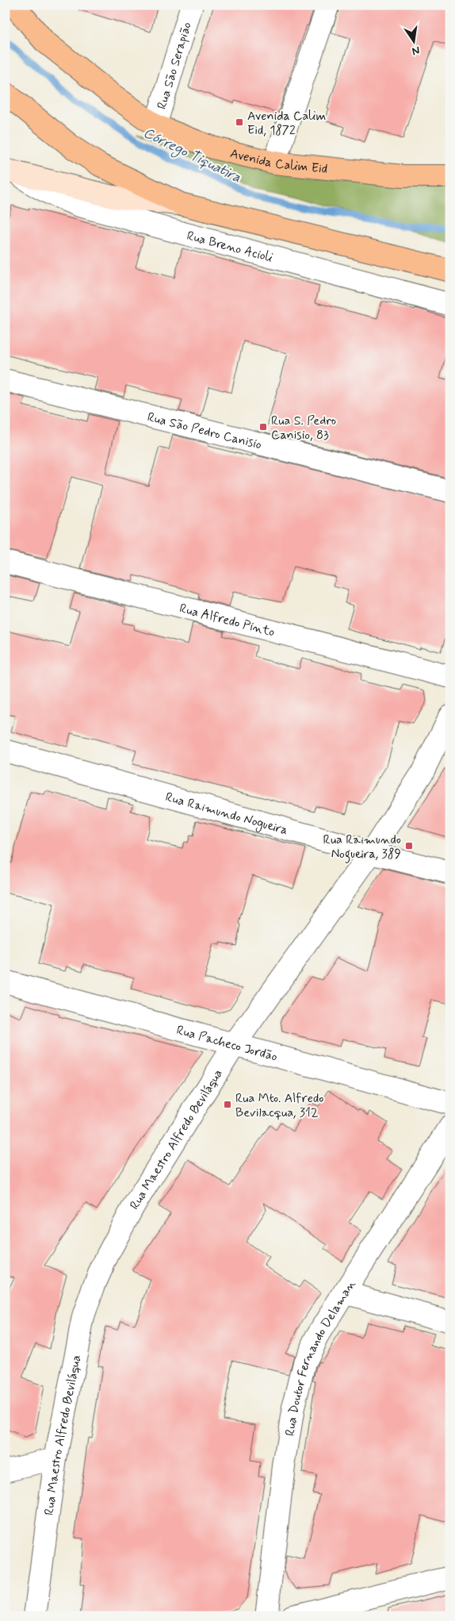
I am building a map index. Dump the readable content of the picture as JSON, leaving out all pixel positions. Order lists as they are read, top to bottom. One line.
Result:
{"streets":{"main road":["Avenida Calim Eid"],"street":["Rua São Serapião","Rua Breno Acioli","Rua São Pedro Canisio","Rua Alfredo Pinto","Rua Raimundo Nogueira","Rua Pacheco Jordão","Rua Maestro Alfredo Beviláqua","Rua Doutor Fernando Delaman"]},"crossings":[["Rua São Serapião","Avenida Calim Eid"],["Rua Raimundo Nogueira","Rua Maestro Alfredo Beviláqua"],["Rua Pacheco Jordão","Rua Maestro Alfredo Beviláqua"]],"water":["Córrego Tiquatira"],"places":{"transit":["Avenida Calim Eid, 1872","Rua S. Pedro Canisio, 83","Rua Raimundo Nogueira, 389","Rua Mto. Alfredo Bevilacqua, 312"]},"north":"bottom"}
